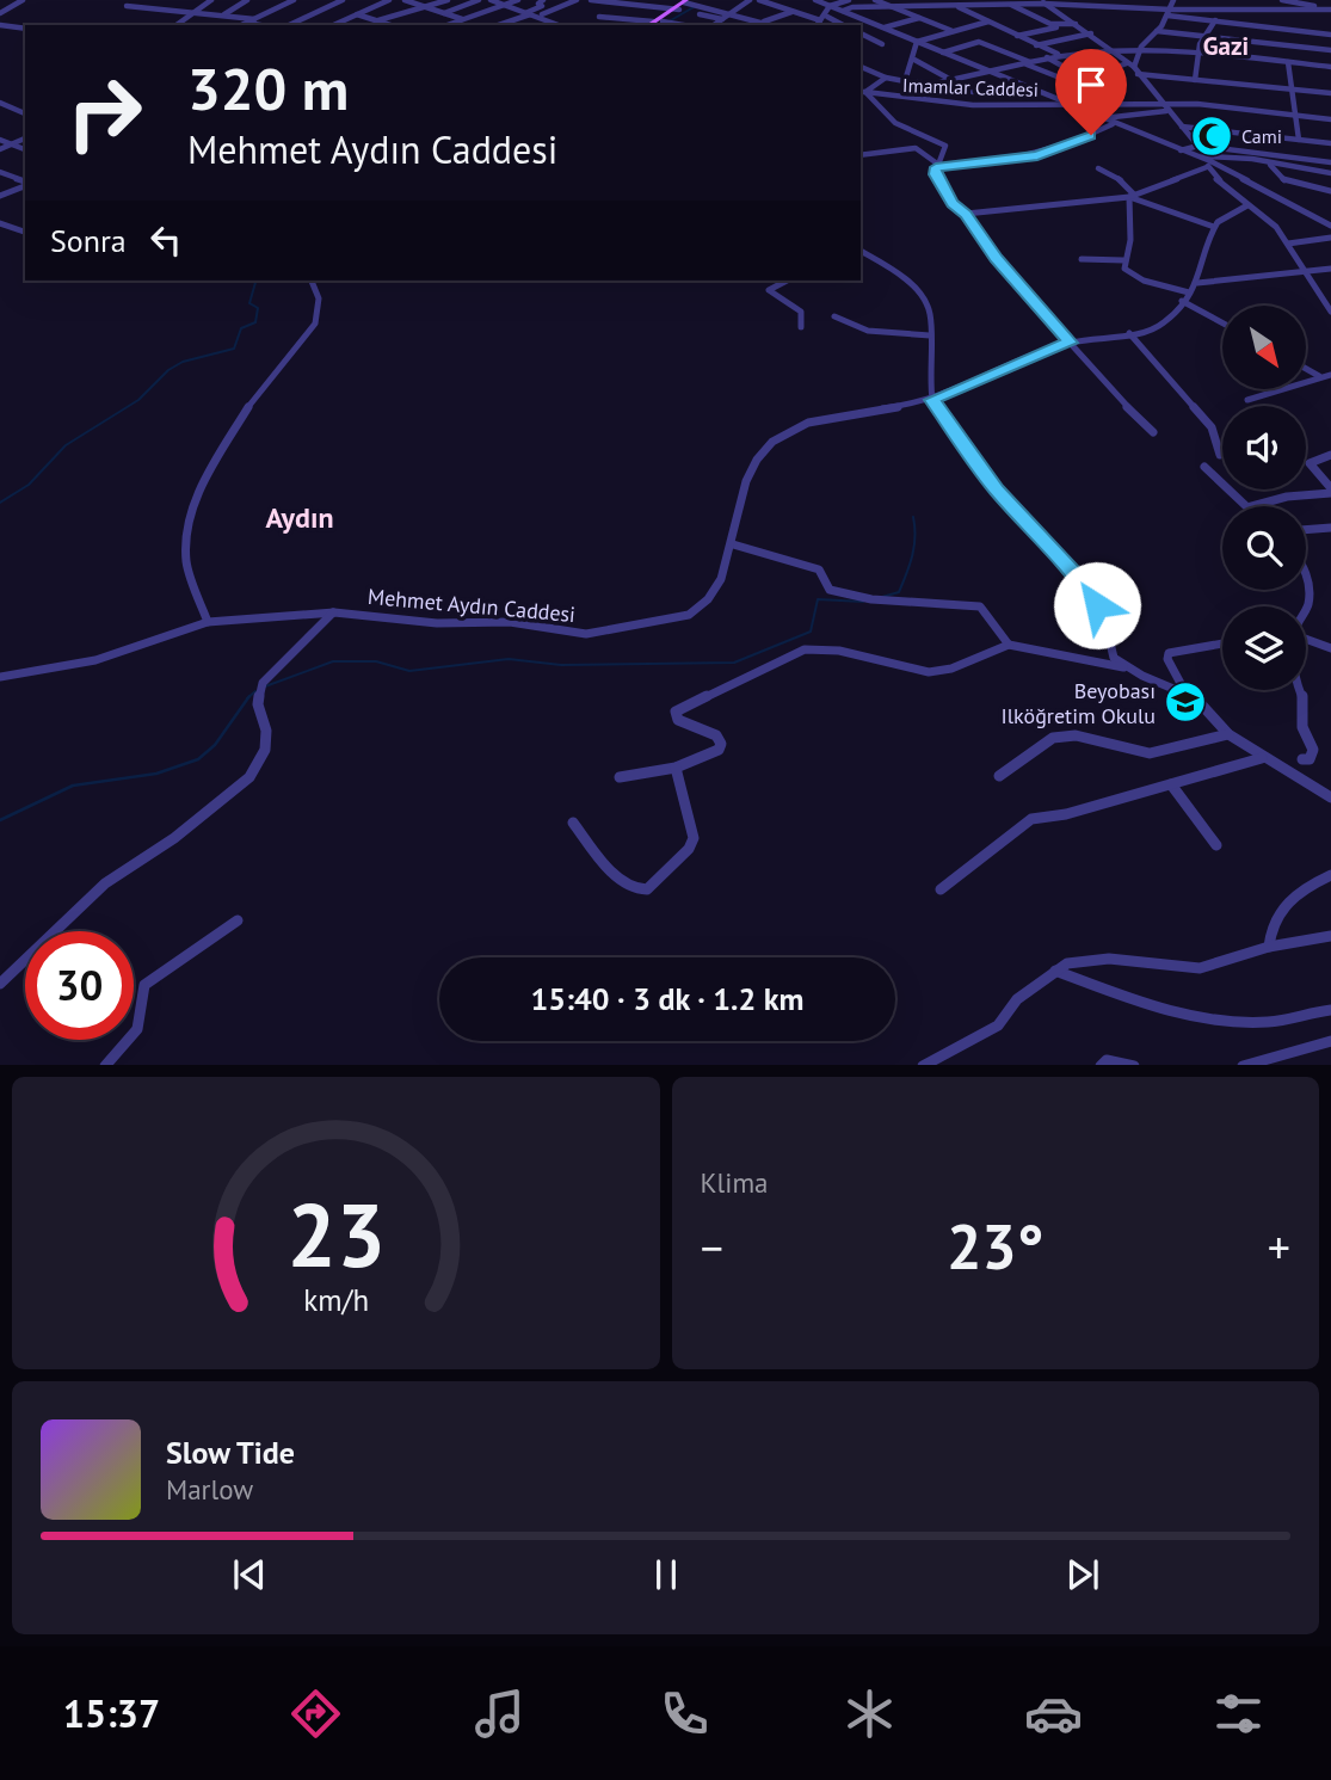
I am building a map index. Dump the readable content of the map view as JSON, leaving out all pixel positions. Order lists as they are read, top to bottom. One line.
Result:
{"streets":{"street":["Imamlar Caddesi","Mehmet Aydın Caddesi"]},"districts":["Gazi","Aydın"],"places":{"mosque":["Cami"],"school or university":["Beyobası Ilköğretim Okulu"]},"north":"bottom right","page":{"turn":["320 m","Mehmet Aydın Caddesi"],"then":"Sonra","limit":"30","trip":"15:40 · 3 dk · 1.2 km","tile":"Klima","heat":["−","23°","+"],"song":["Slow Tide","Marlow"],"tabs":"15:37","gauge":["23","km/h"]}}
